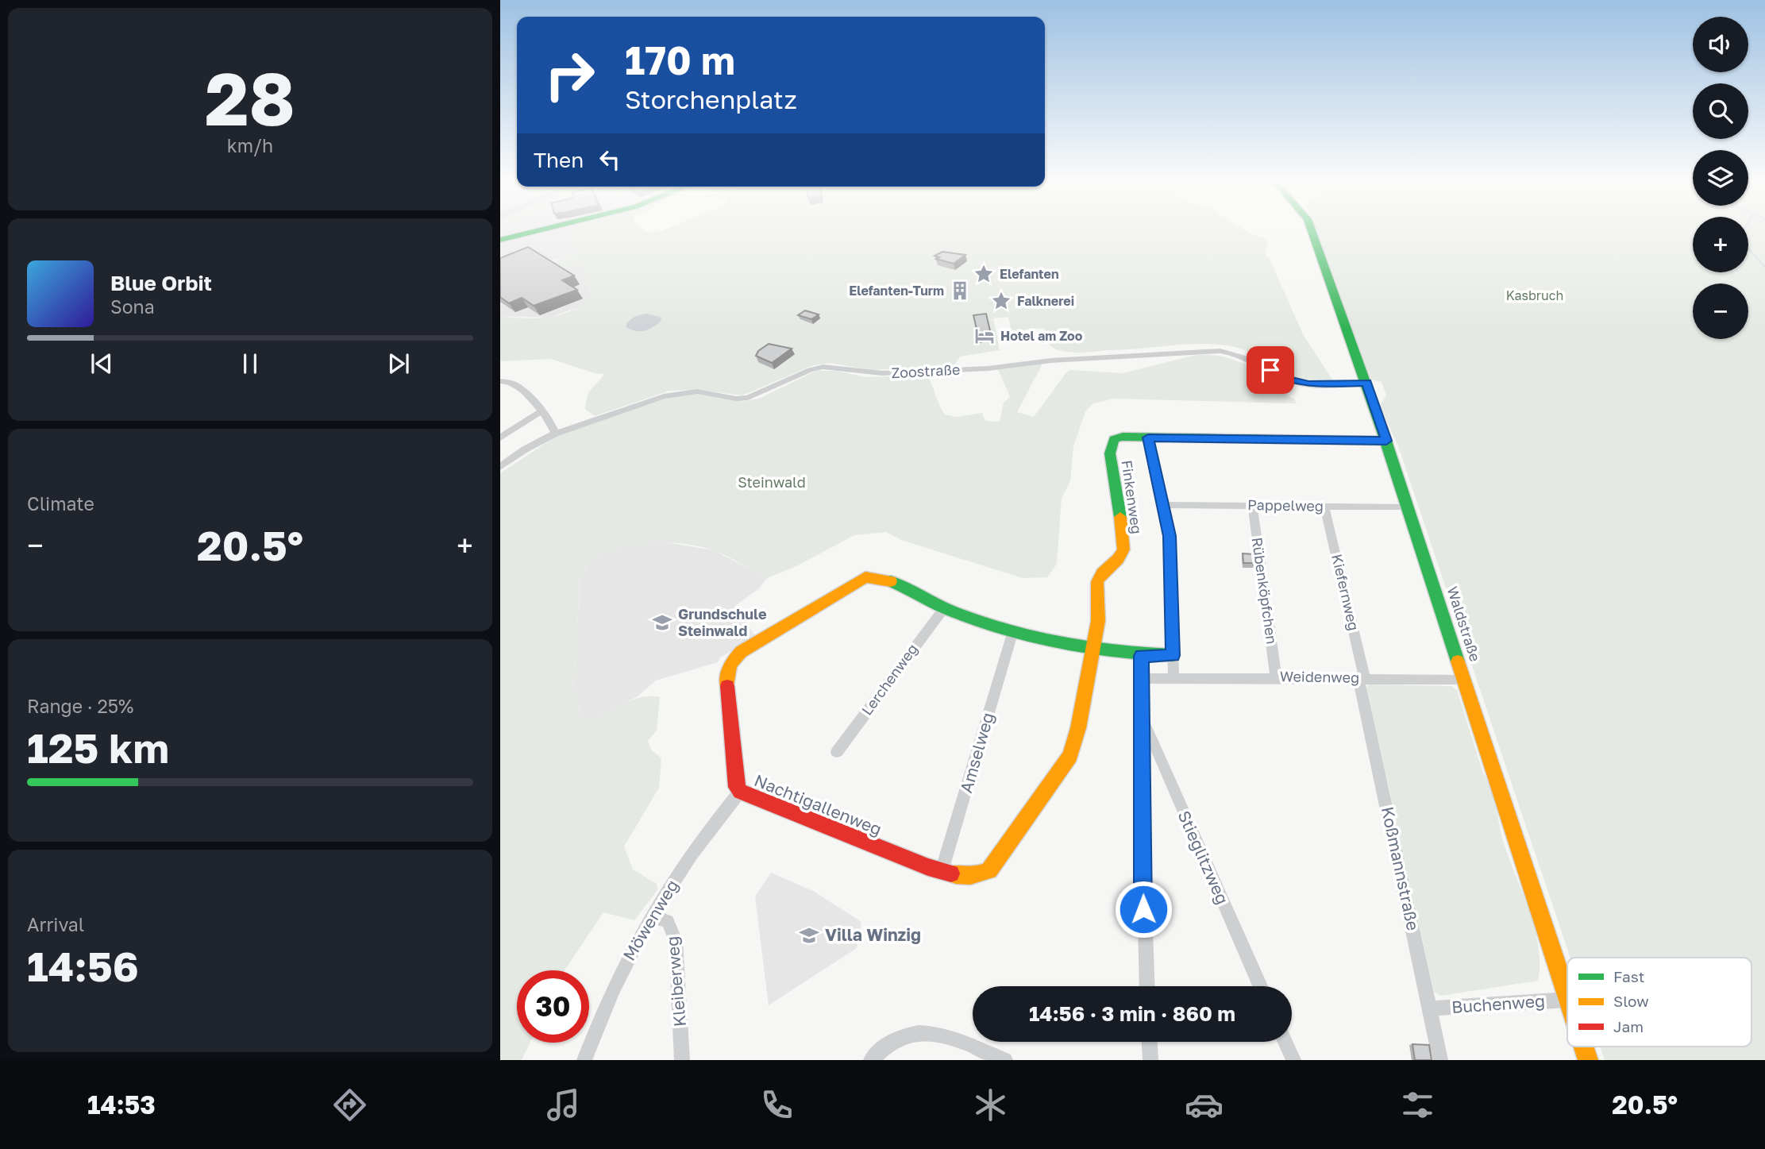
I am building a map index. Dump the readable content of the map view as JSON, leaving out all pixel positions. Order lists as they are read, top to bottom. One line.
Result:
{"streets":{"street":["Zoostraße","Finkenweg","Pappelweg","Rübenköpfchen","Kiefernweg","Waldstraße","Weidenweg","Lerchenweg","Amselweg","Nachtigallenweg","Stieglitzweg","Koßmannstraße","Möwenweg","Kleiberweg","Buchenweg"]},"crossings":[["Zoostraße","Waldstraße"],["Finkenweg","Waldstraße"],["Finkenweg","Nachtigallenweg"],["Pappelweg","Rübenköpfchen"],["Pappelweg","Kiefernweg"],["Pappelweg","Waldstraße"],["Rübenköpfchen","Weidenweg"],["Kiefernweg","Weidenweg"],["Kiefernweg","Koßmannstraße"],["Waldstraße","Weidenweg"],["Waldstraße","Buchenweg"],["Weidenweg","Koßmannstraße"],["Lerchenweg","Nachtigallenweg"],["Amselweg","Nachtigallenweg"],["Nachtigallenweg","Möwenweg"],["Koßmannstraße","Buchenweg"],["Möwenweg","Kleiberweg"]],"parks":["Kasbruch","Steinwald"],"places":{"place":["Elefanten","Falknerei"],"building":["Elefanten-Turm"],"hotel":["Hotel am Zoo"],"school or university":["Grundschule Steinwald","Villa Winzig"]},"legend":["Fast","Slow","Jam"],"page":{"tile":[["28","km/h"],"Climate",["Range · 25%","125 km"],["Arrival","14:56"]],"map_buttons":["+","−"],"turn":["170 m","Storchenplatz"],"then":"Then","song":["Blue Orbit","Sona"],"heat":["−","20.5°","+"],"limit":"30","trip":"14:56 · 3 min · 860 m","tabs":["14:53","20.5°"]}}
